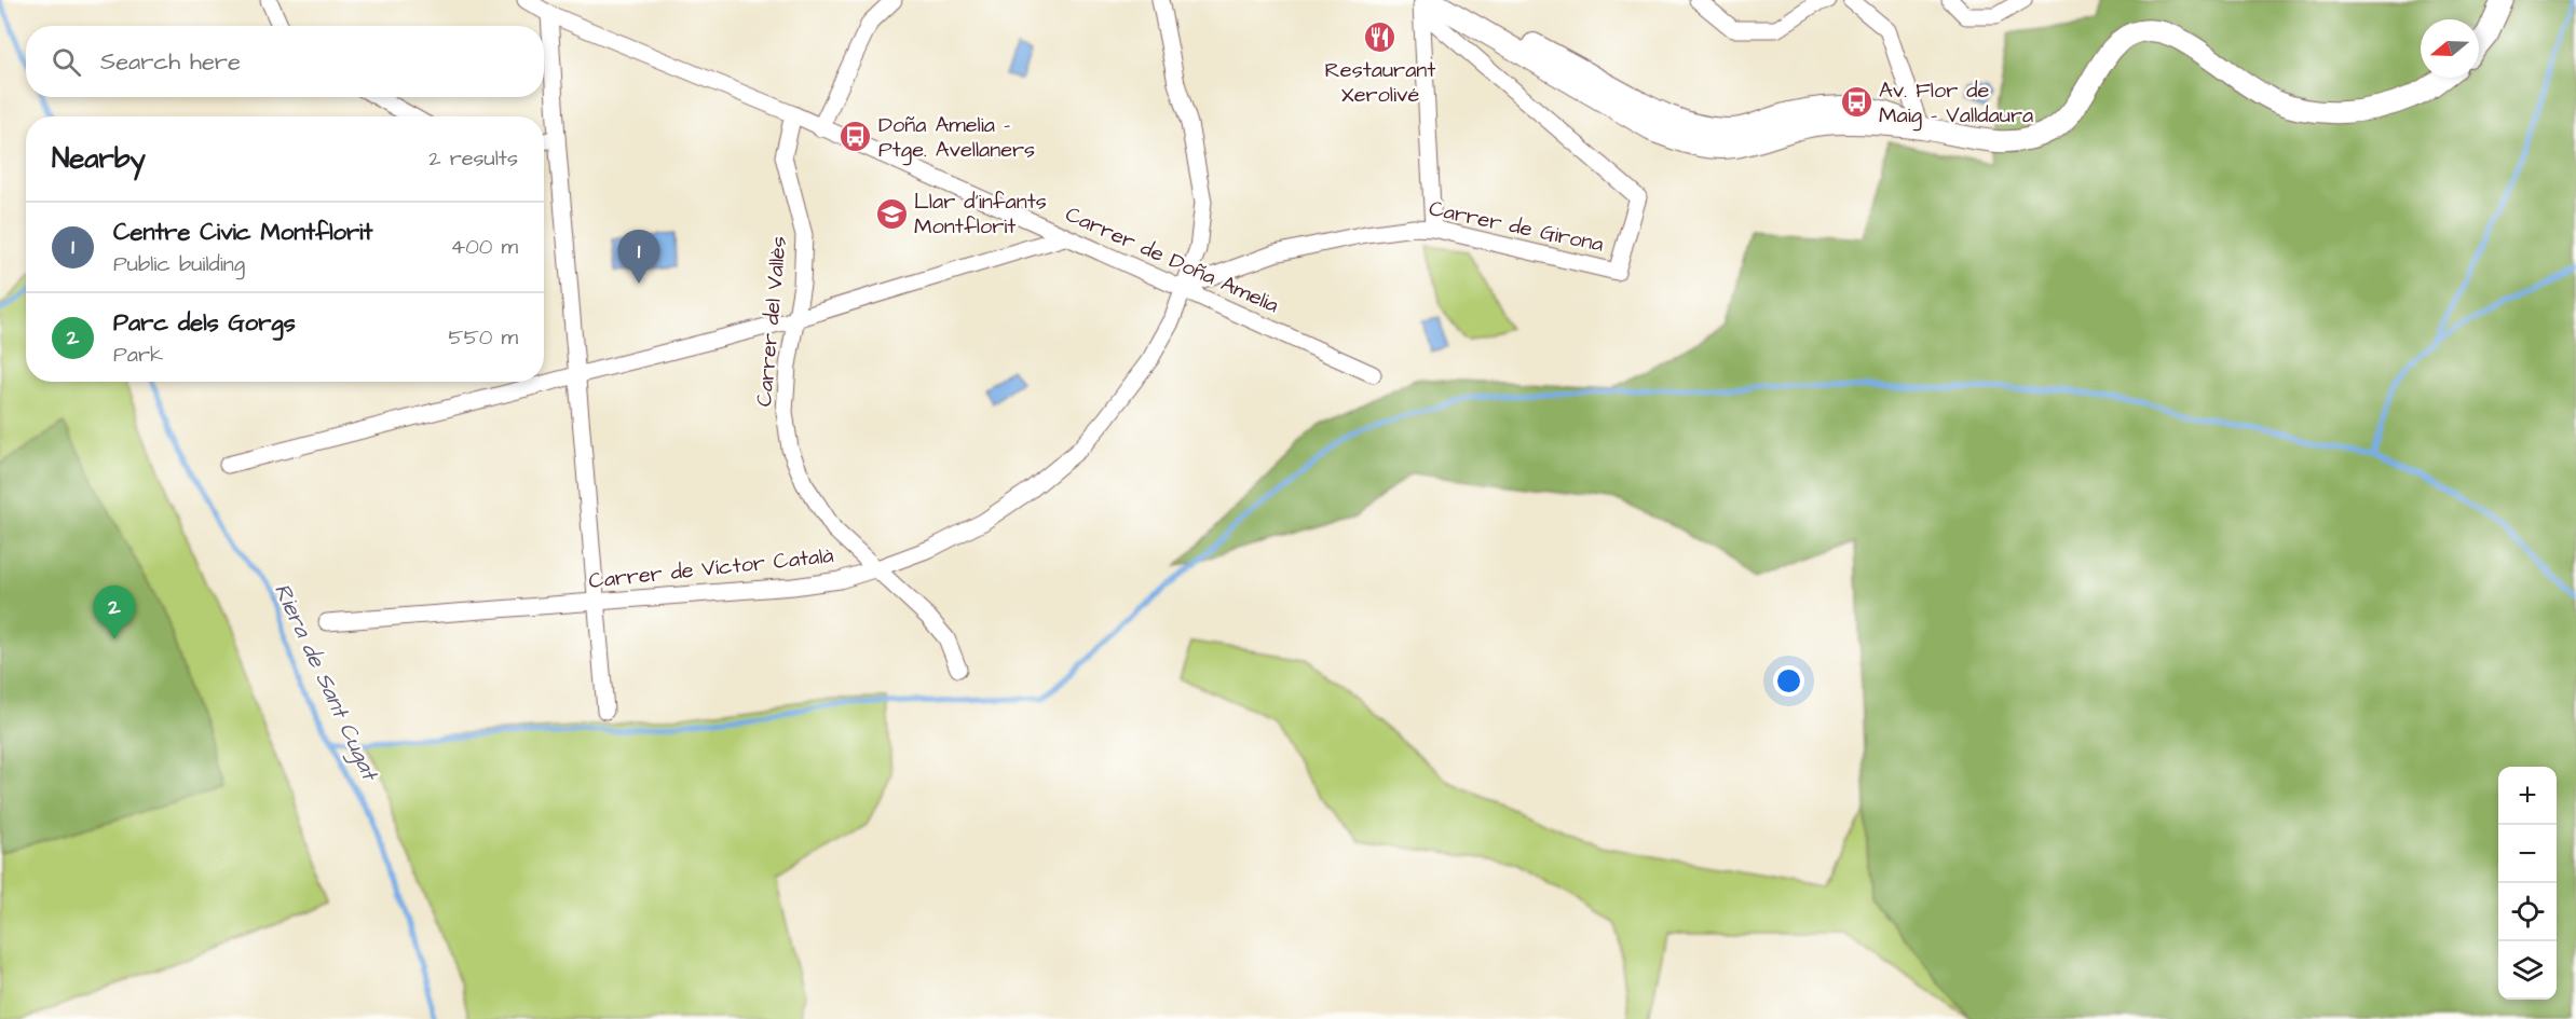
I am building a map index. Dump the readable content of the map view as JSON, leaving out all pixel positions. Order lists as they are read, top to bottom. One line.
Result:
{"streets":{"street":["Carrer de Girona","Carrer de Doña Amelia","Carrer del Vallès","Carrer de Víctor Català"]},"crossings":[["Carrer de Girona","Carrer de Doña Amelia"],["Carrer de Girona","Carrer de Víctor Català"],["Carrer de Doña Amelia","Carrer del Vallès"],["Carrer de Doña Amelia","Carrer de Víctor Català"],["Carrer del Vallès","Carrer de Víctor Català"]],"water":["Riera de Sant Cugat"],"places":{"restaurant":["Restaurant Xerolivé"],"bus stop":["Av. Flor de Maig - Valldaura","Doña Amelia - Ptge. Avellaners"],"school or university":["Llar d'infants Montflorit"]},"north":"left","page":{"search":"Search here","heading":["Nearby","2 results"],"list":[{"mark":"1","name":"Centre Civic Montflorit","note":"Public building","value":"400 m"},{"mark":"2","name":"Parc dels Gorgs","note":"Park","value":"550 m"}],"pins":["1","2"],"map_buttons":["+","−"]}}
